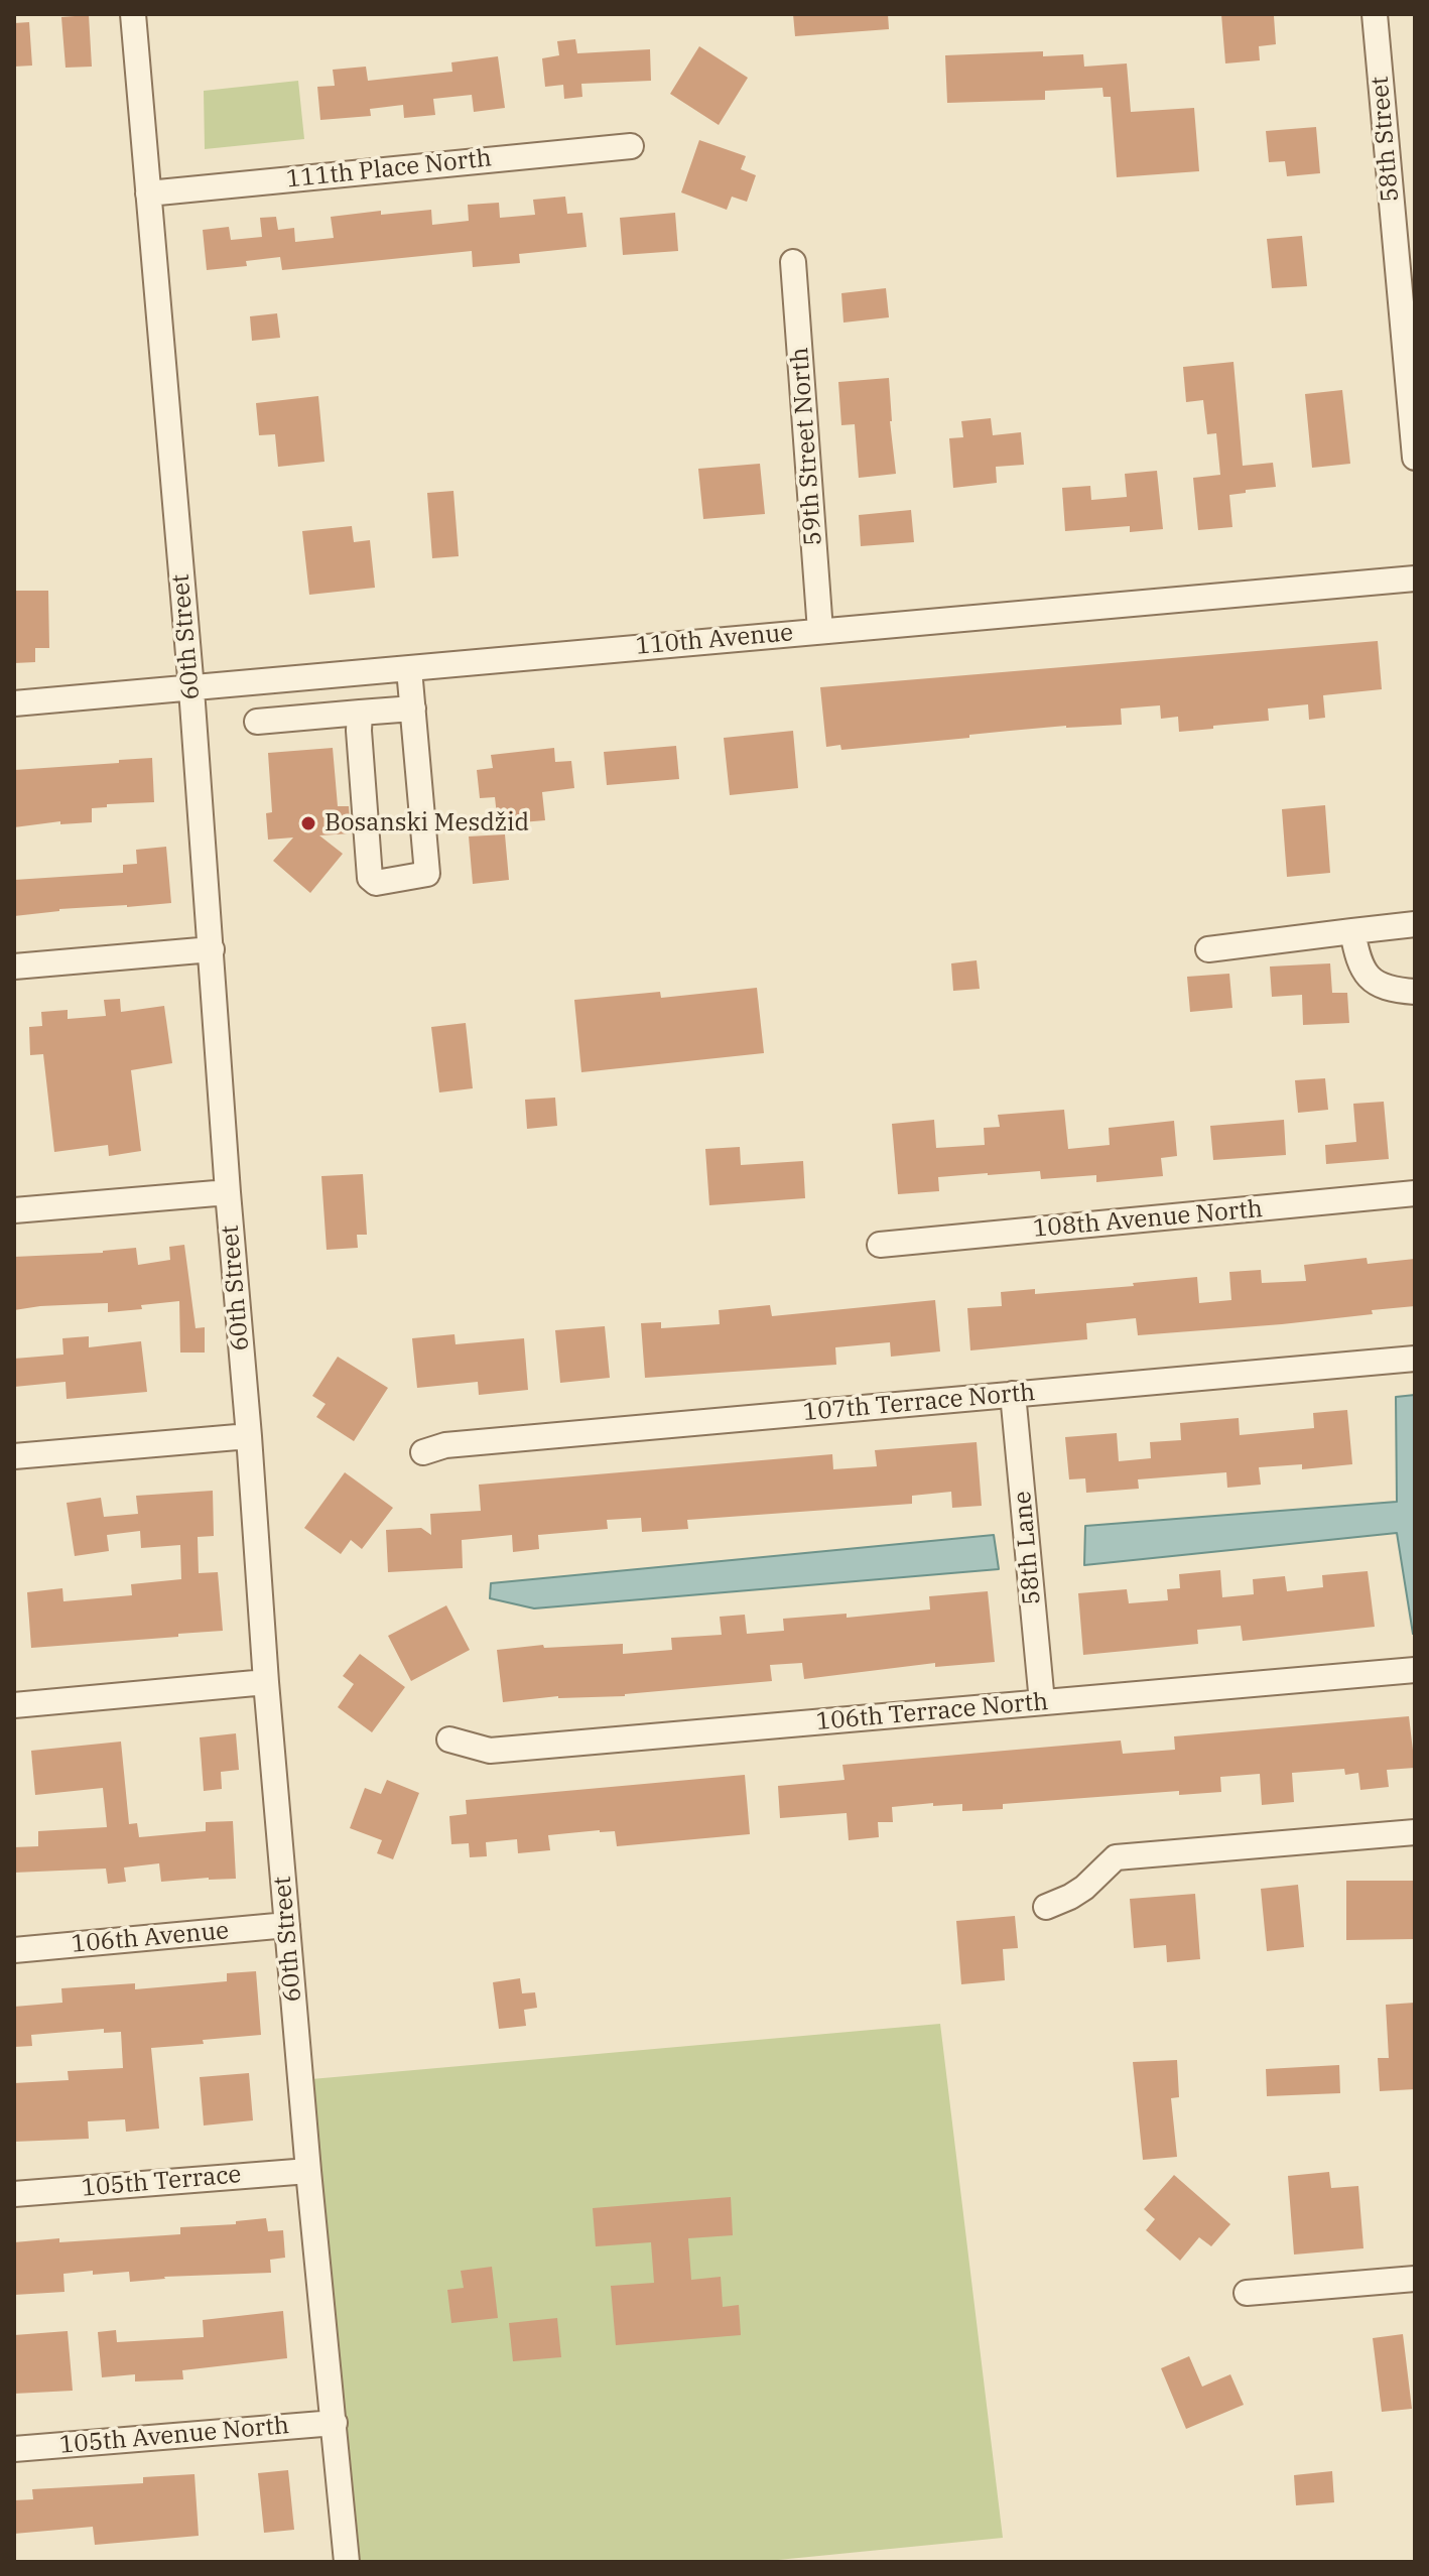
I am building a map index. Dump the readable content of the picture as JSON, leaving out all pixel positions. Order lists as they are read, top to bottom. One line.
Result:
{"streets":{"street":["58th Street","111th Place North","59th Street North","60th Street","110th Avenue","108th Avenue North","107th Terrace North","58th Lane","106th Terrace North","106th Avenue","105th Terrace","105th Avenue North"]},"crossings":[["111th Place North","60th Street"],["59th Street North","110th Avenue"],["60th Street","110th Avenue"],["60th Street","106th Avenue"],["60th Street","105th Terrace"],["60th Street","105th Avenue North"],["107th Terrace North","58th Lane"],["58th Lane","106th Terrace North"]],"places":["Bosanski Mesdžid"]}
